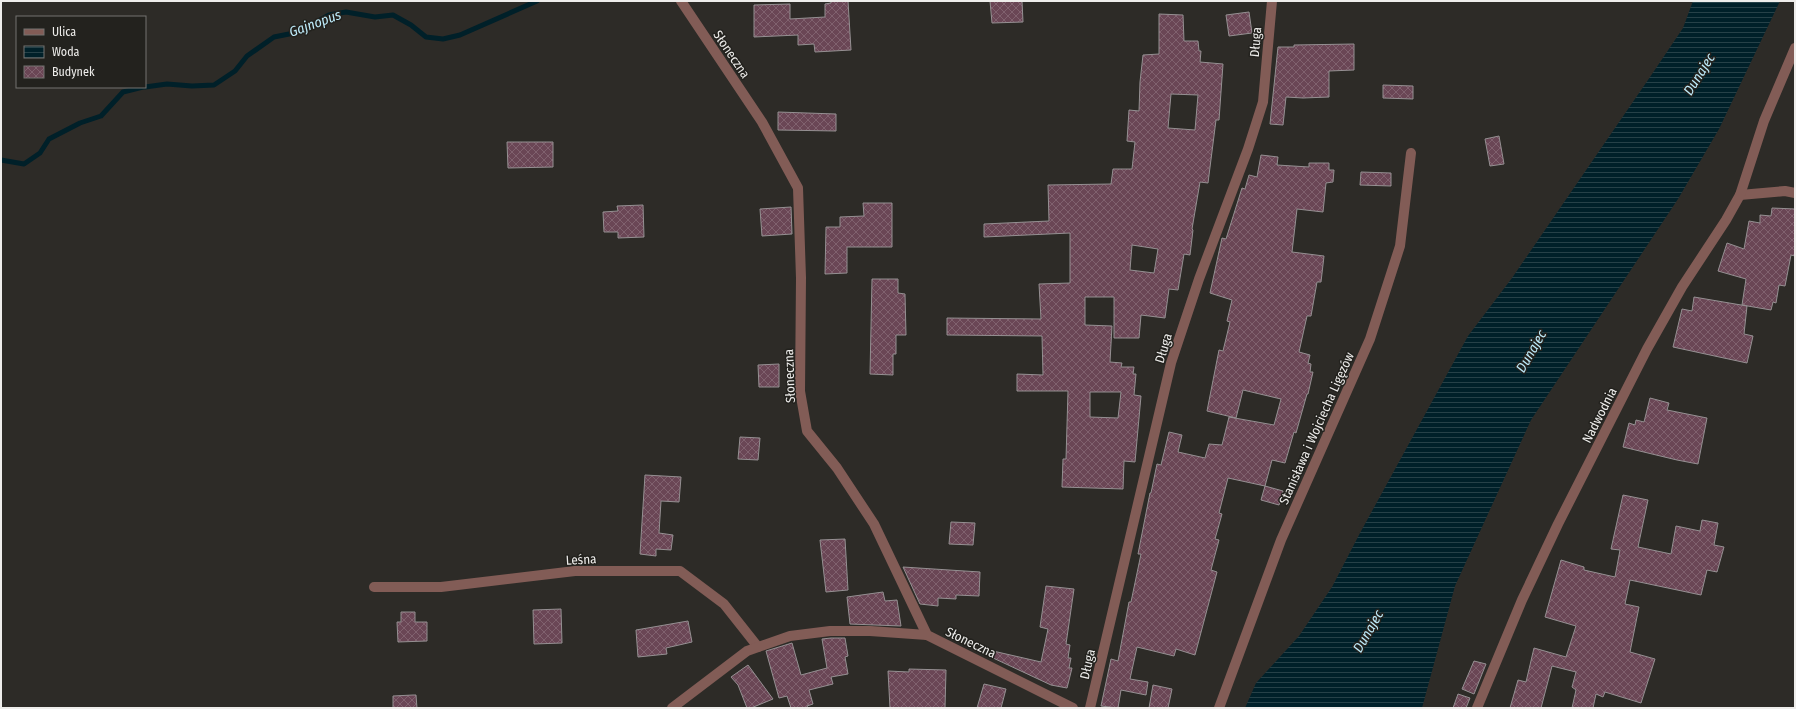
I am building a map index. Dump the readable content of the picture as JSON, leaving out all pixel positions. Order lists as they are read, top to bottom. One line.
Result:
{"streets":{"street":["Długa","Słoneczna","Nadwodnia","Stanisława i Wojciecha Ligęzów","Leśna"]},"water":["Gajnopus","Dunajec"],"legend":["Ulica","Woda","Budynek"]}
